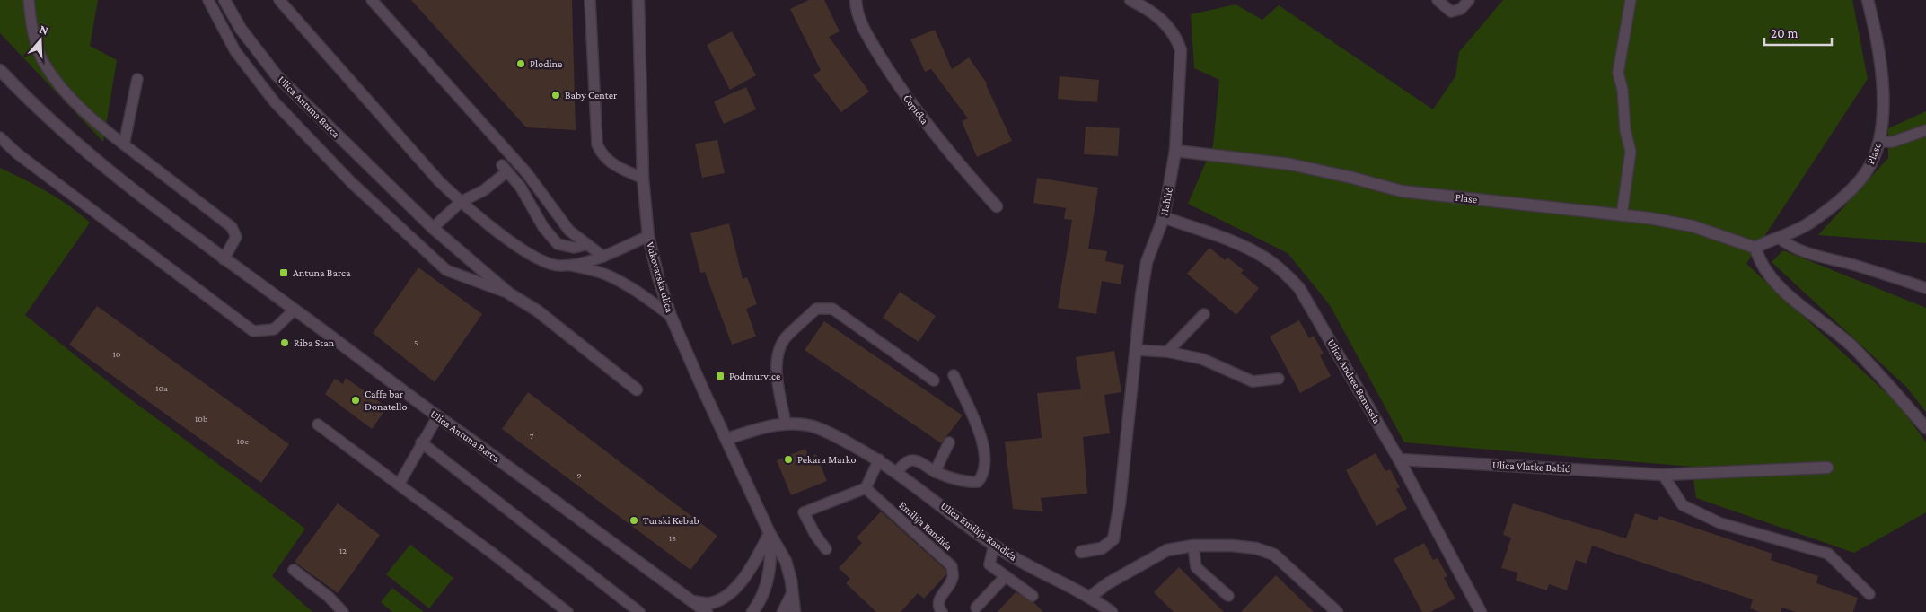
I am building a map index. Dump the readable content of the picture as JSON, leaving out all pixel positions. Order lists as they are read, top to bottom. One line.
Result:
{"streets":{"street":["Ulica Antuna Barca","Čepićka","Plase","Hahlić","Vukovarska ulica","Ulica Andree Benussia","Ulica Vlatke Babić","Ulica Emilija Randića"],"lane":["Emilija Randića"]},"crossings":[["Plase","Hahlić"],["Hahlić","Ulica Andree Benussia"],["Vukovarska ulica","Ulica Emilija Randića"],["Ulica Andree Benussia","Ulica Vlatke Babić"]],"places":{"other":["Plodine","Baby Center","Riba Stan","Caffe bar Donatello","Pekara Marko","Turski Kebab"],"transit":["Antuna Barca","Podmurvice"]},"house_numbers":["5","10","10a","10b","7","10c","9","13","12"],"scale_bar":"20 m","north":"top"}
